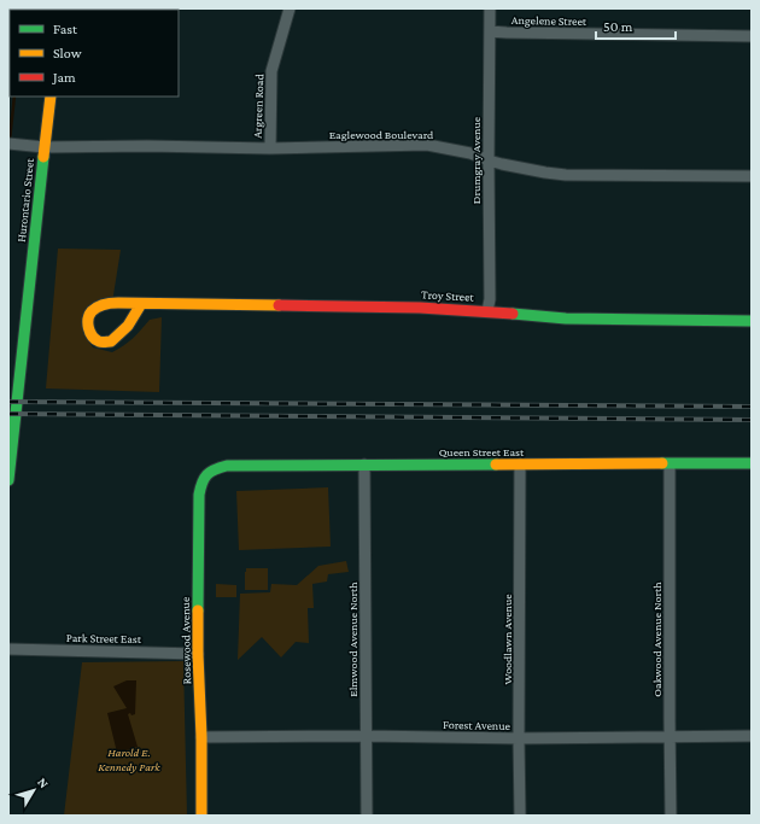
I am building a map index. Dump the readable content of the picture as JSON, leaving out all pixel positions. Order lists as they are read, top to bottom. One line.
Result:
{"streets":{"street":["Angelene Street","Argreen Road","Eaglewood Boulevard","Drumgray Avenue","Hurontario Street","Troy Street","Queen Street East","Park Street East","Elmwood Avenue North","Woodlawn Avenue","Oakwood Avenue North","Rosewood Avenue","Forest Avenue"]},"crossings":[["Angelene Street","Drumgray Avenue"],["Argreen Road","Eaglewood Boulevard"],["Eaglewood Boulevard","Drumgray Avenue"],["Eaglewood Boulevard","Hurontario Street"],["Drumgray Avenue","Troy Street"],["Queen Street East","Elmwood Avenue North"],["Queen Street East","Woodlawn Avenue"],["Queen Street East","Oakwood Avenue North"],["Queen Street East","Rosewood Avenue"],["Park Street East","Rosewood Avenue"],["Elmwood Avenue North","Forest Avenue"],["Woodlawn Avenue","Forest Avenue"],["Oakwood Avenue North","Forest Avenue"],["Rosewood Avenue","Forest Avenue"]],"parks":["Harold E. Kennedy Park"],"legend":["Fast","Slow","Jam"],"scale_bar":"50 m","north":"top right"}
